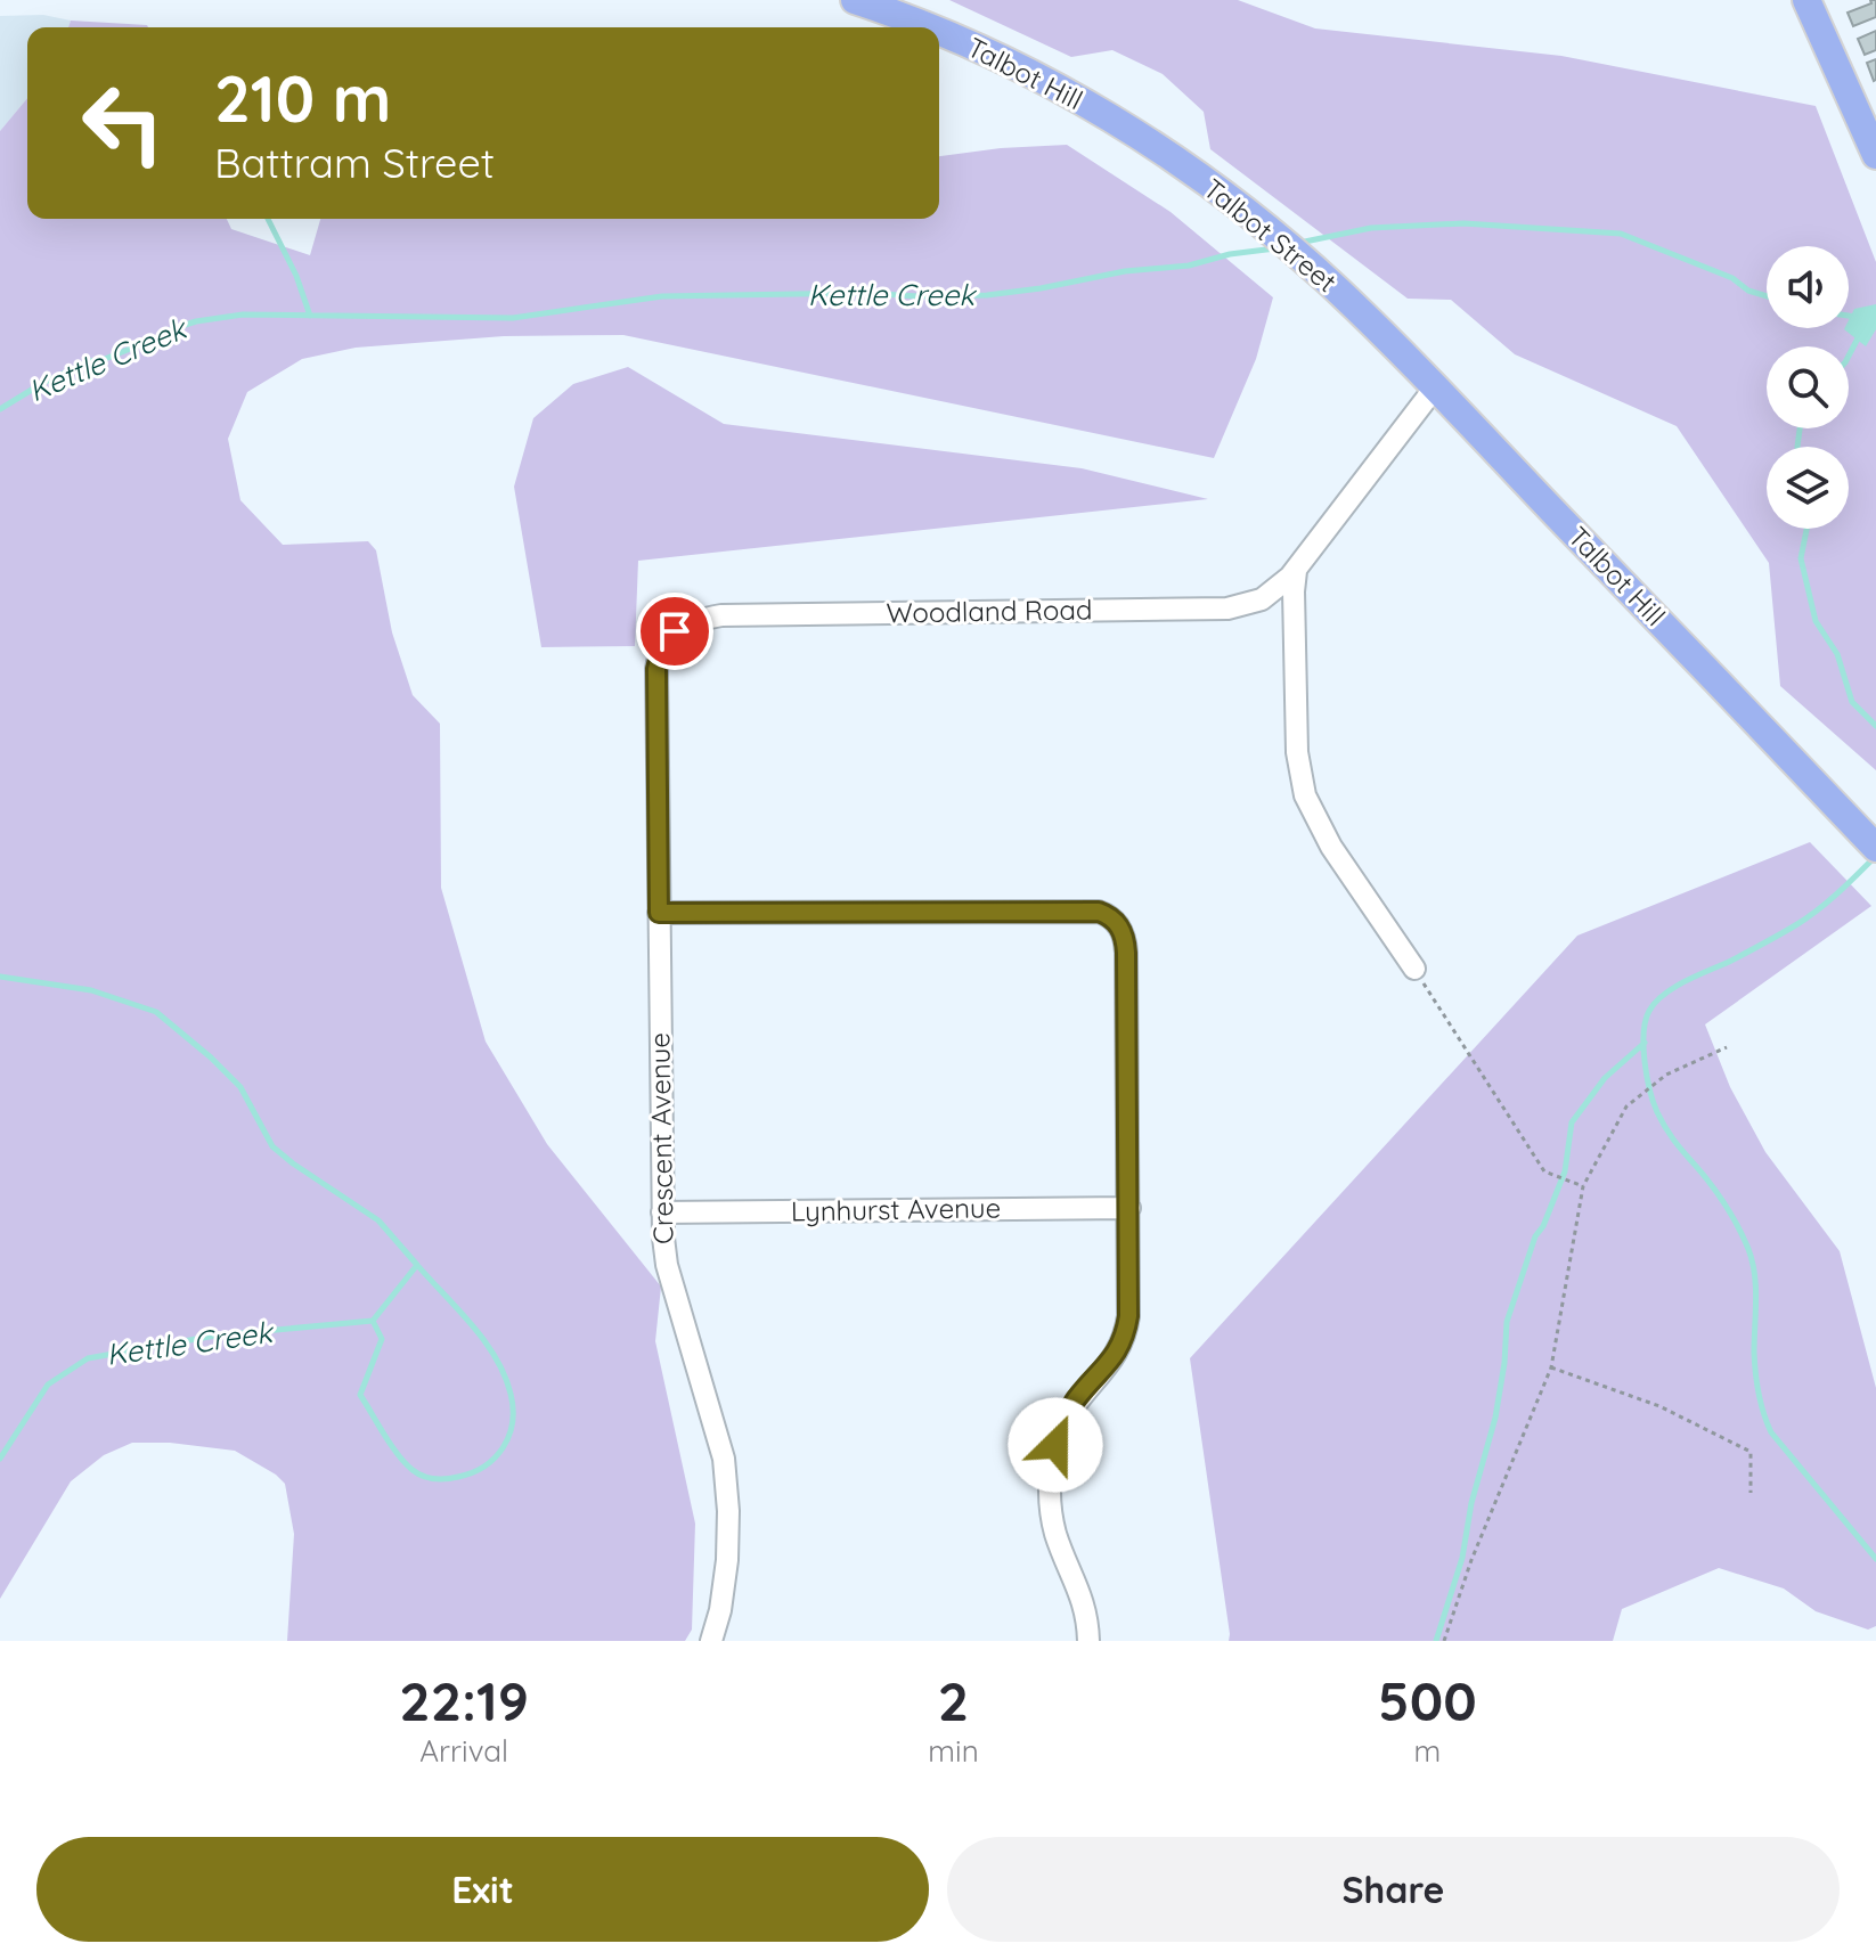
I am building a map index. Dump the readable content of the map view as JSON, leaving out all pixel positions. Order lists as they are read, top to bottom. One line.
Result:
{"streets":{"main road":["Talbot Hill","Talbot Street"],"street":["Woodland Road","Crescent Avenue","Lynhurst Avenue"]},"crossings":[["Talbot Hill","Talbot Street"],["Talbot Hill","Woodland Road"],["Woodland Road","Crescent Avenue"],["Crescent Avenue","Lynhurst Avenue"]],"water":["Kettle Creek"],"page":{"turn":["210 m","Battram Street"],"eta":["22:19","Arrival","2","min","500","m"],"buttons":["Exit","Share"]}}
